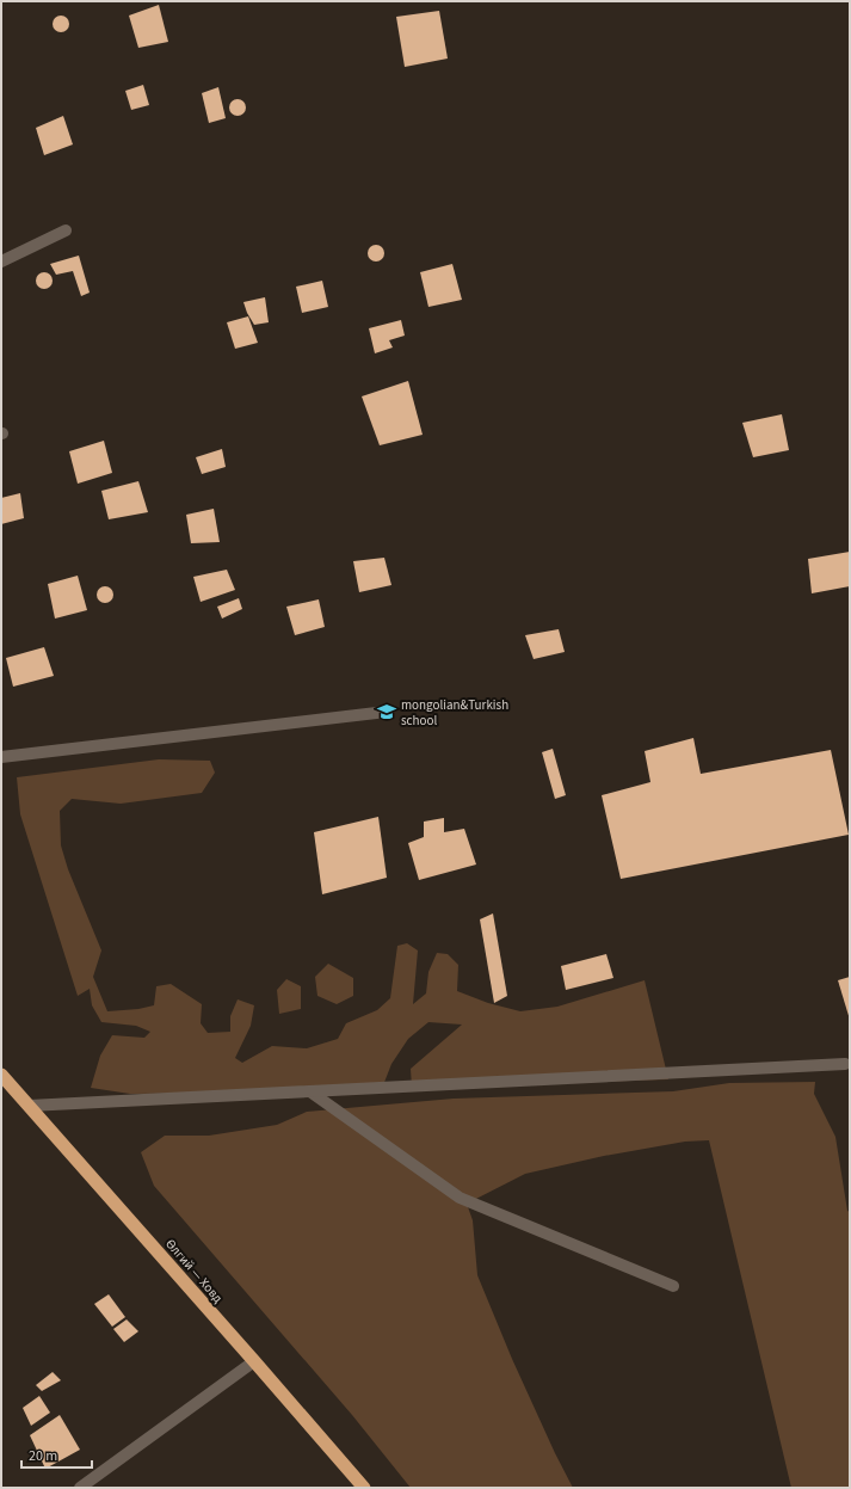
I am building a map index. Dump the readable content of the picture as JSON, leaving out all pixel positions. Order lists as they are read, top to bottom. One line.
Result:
{"streets":{"highway":["Өлгий — Ховд"]},"places":{"school or university":["mongolian&Turkish school"]},"scale_bar":"20 m"}
